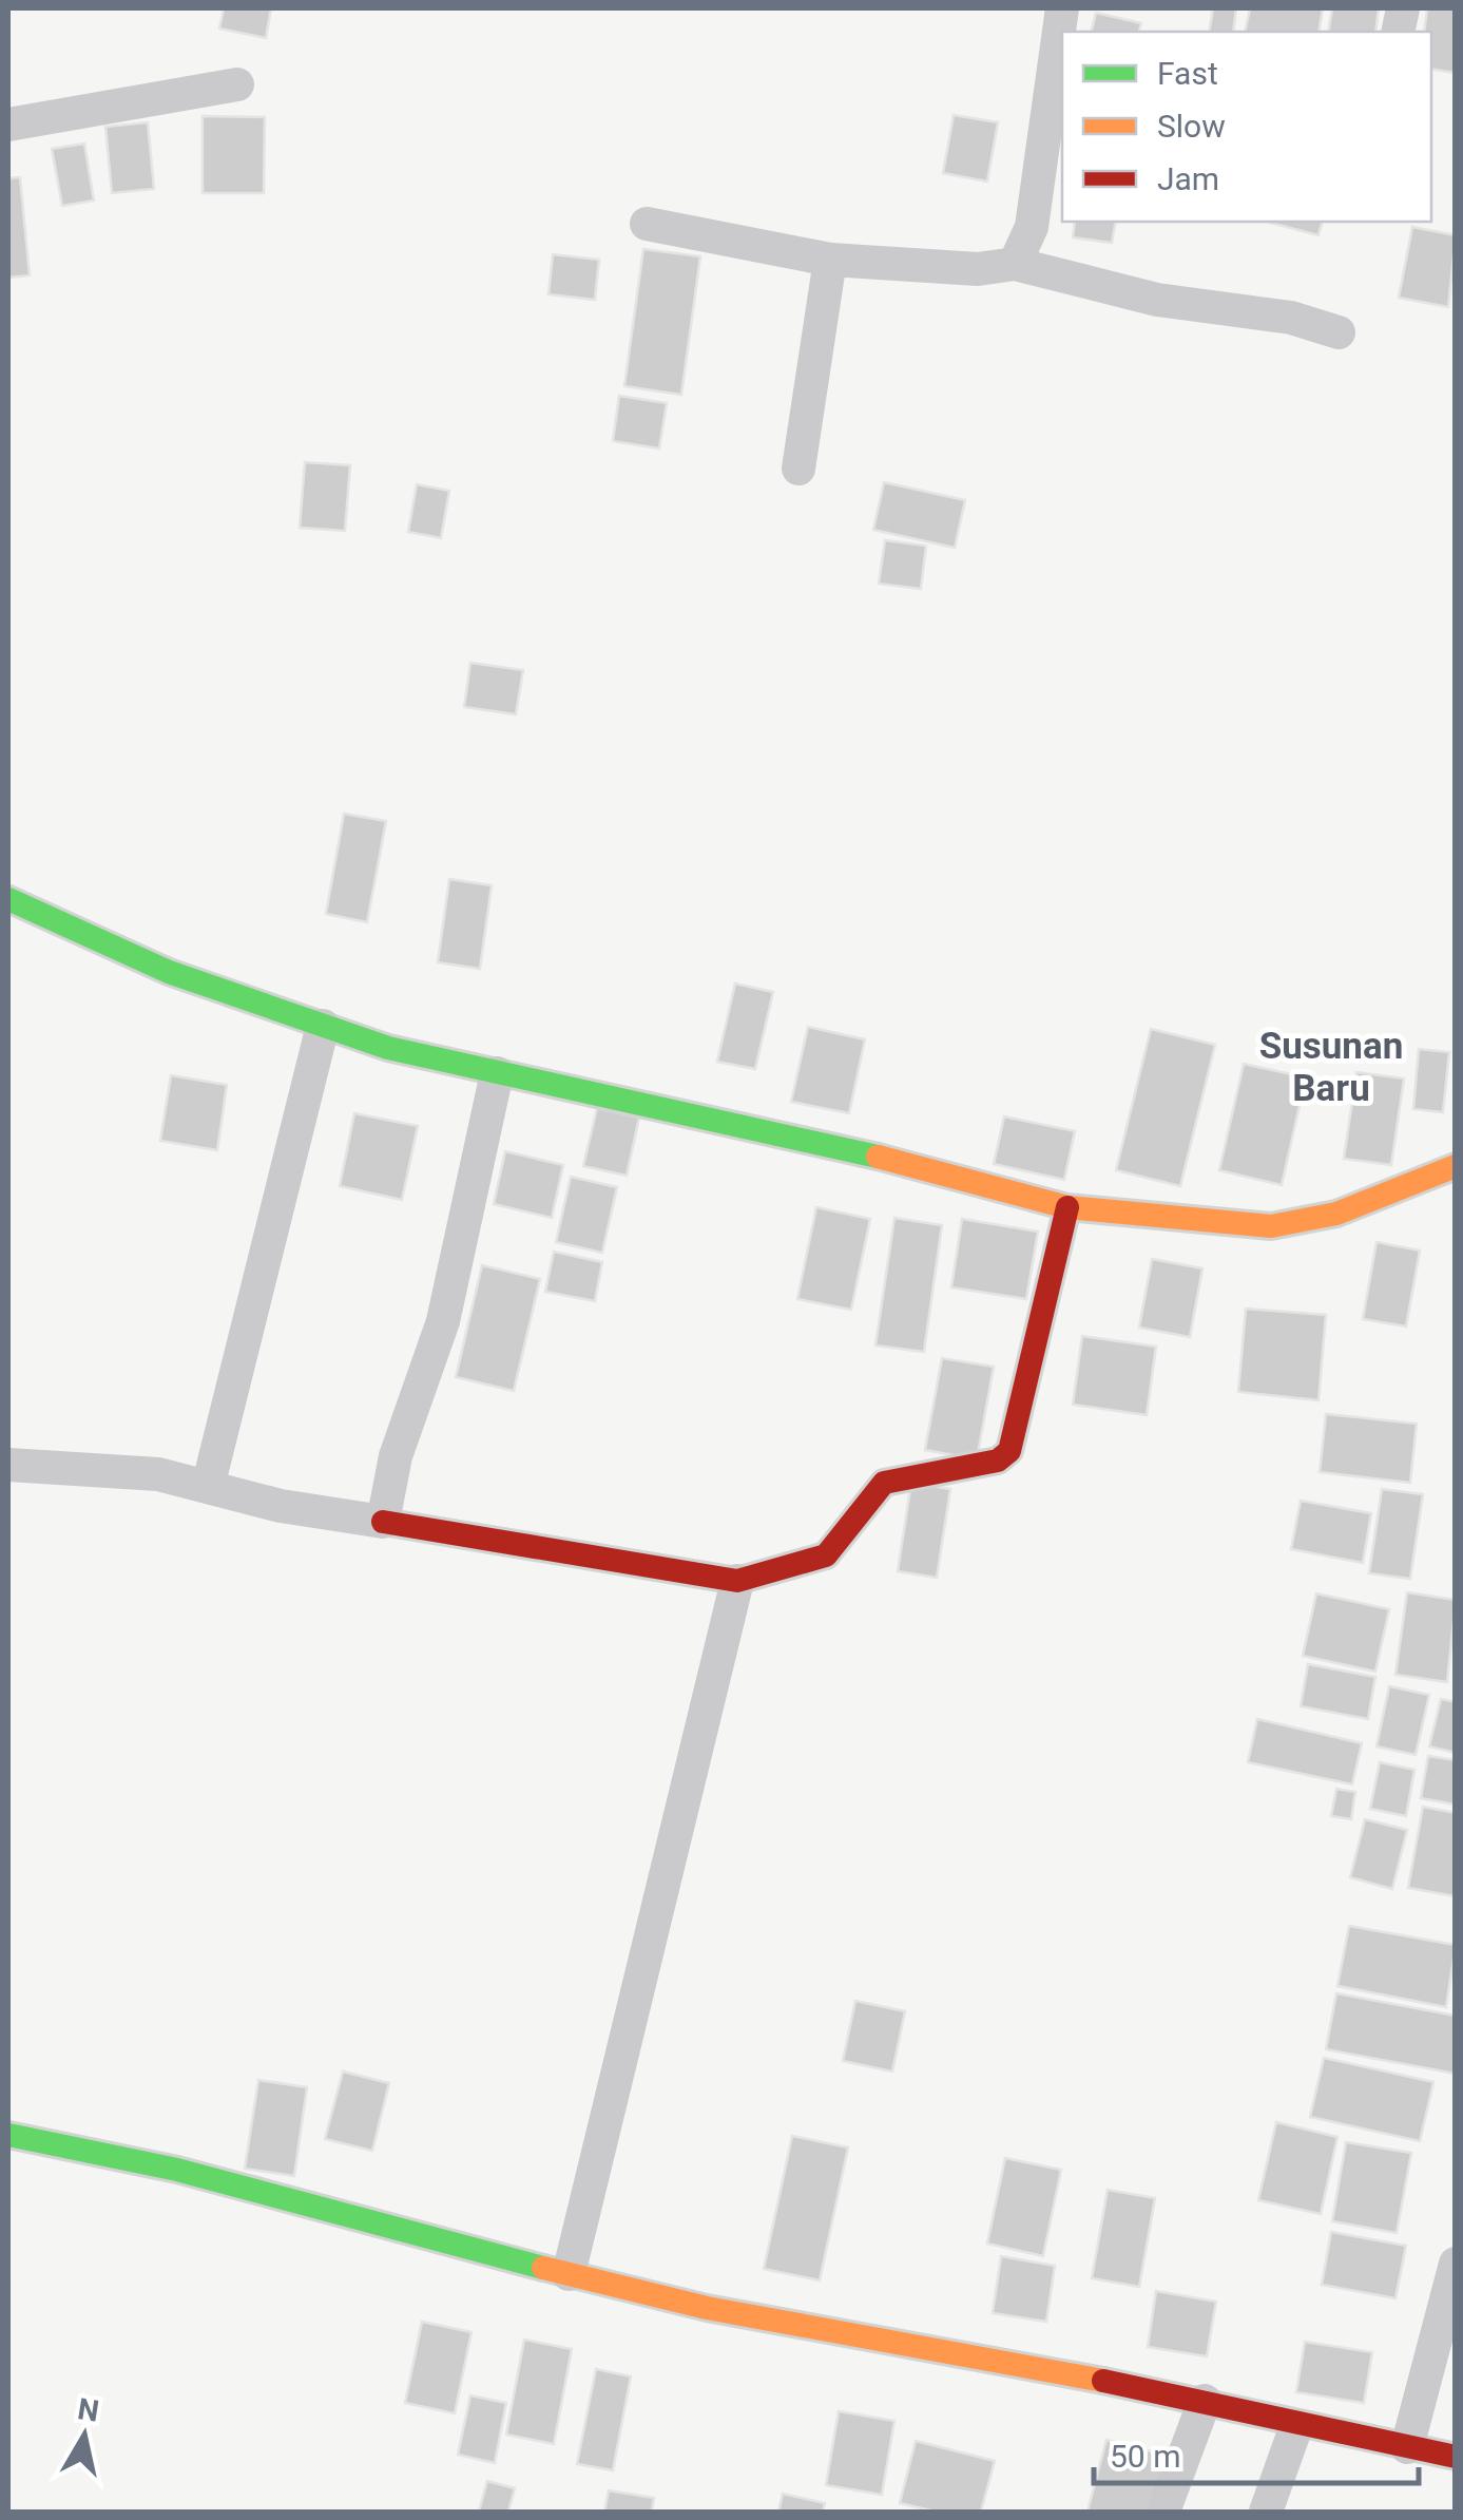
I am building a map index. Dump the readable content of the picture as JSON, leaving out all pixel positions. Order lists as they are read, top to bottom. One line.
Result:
{"districts":["Susunan Baru"],"legend":["Fast","Slow","Jam"],"scale_bar":"50 m","north":"top"}
